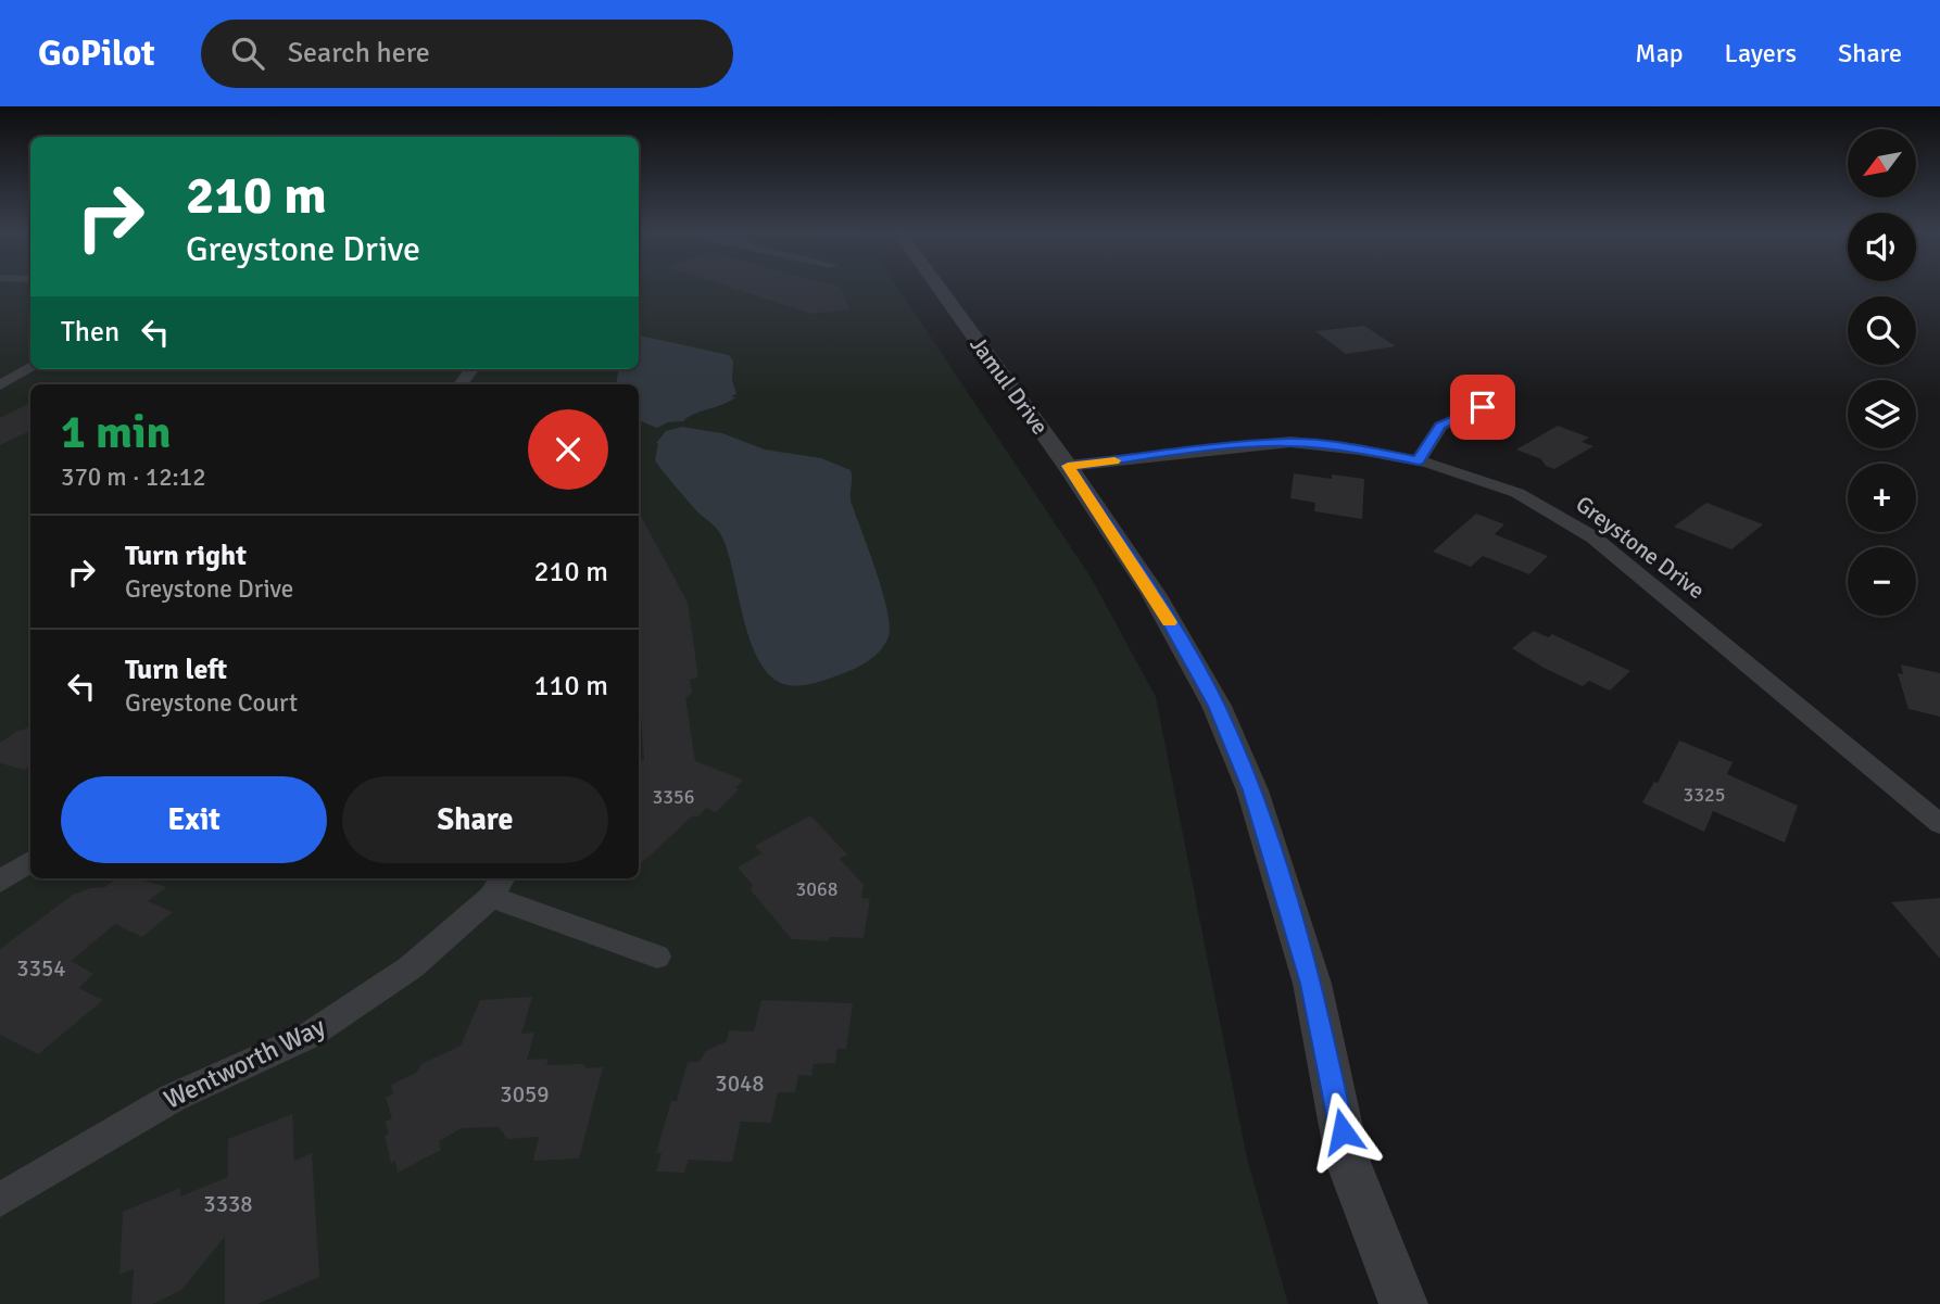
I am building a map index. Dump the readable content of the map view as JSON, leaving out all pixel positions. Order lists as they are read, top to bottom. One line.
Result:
{"streets":{"street":["Jamul Drive","Greystone Drive","Wentworth Way"]},"crossings":[["Jamul Drive","Greystone Drive"]],"house_numbers":["3325","3356","3068","3354","3048","3059","3338"],"north":"bottom left","page":{"header":"GoPilot","search":"Search here","nav":["Map","Layers","Share"],"map_buttons":["+","−"],"turn":["210 m","Greystone Drive"],"then":"Then","heading":["1 min","370 m · 12:12"],"list":[{"name":"Turn right","note":"Greystone Drive","value":"210 m"},{"name":"Turn left","note":"Greystone Court","value":"110 m"}],"buttons":["Exit","Share"]}}
